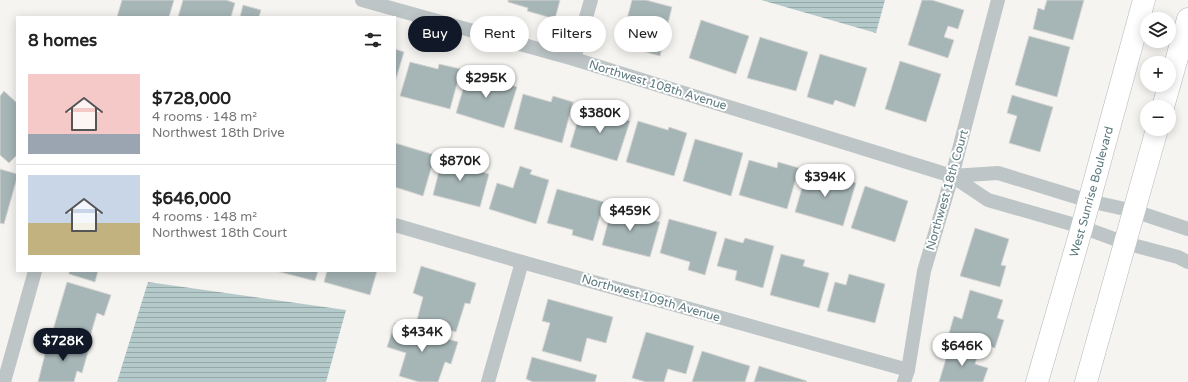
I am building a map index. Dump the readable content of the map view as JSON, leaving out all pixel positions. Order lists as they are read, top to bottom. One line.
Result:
{"streets":{"highway":["West Sunrise Boulevard"],"street":["Northwest 108th Avenue","Northwest 18th Court","Northwest 109th Avenue"]},"crossings":[["Northwest 108th Avenue","Northwest 18th Court"],["Northwest 108th Avenue","West Sunrise Boulevard"],["Northwest 18th Court","Northwest 109th Avenue"]],"page":{"map_buttons":["+","−"],"chip":["Buy","Rent","Filters","New"],"heading":"8 homes","list":[{"name":"$728,000","note":"4 rooms · 148 m² · Northwest 18th Drive"},{"name":"$646,000","note":"4 rooms · 148 m² · Northwest 18th Court"}],"price":["$295K","$380K","$870K","$394K","$459K","$434K","$728K","$646K"]}}
